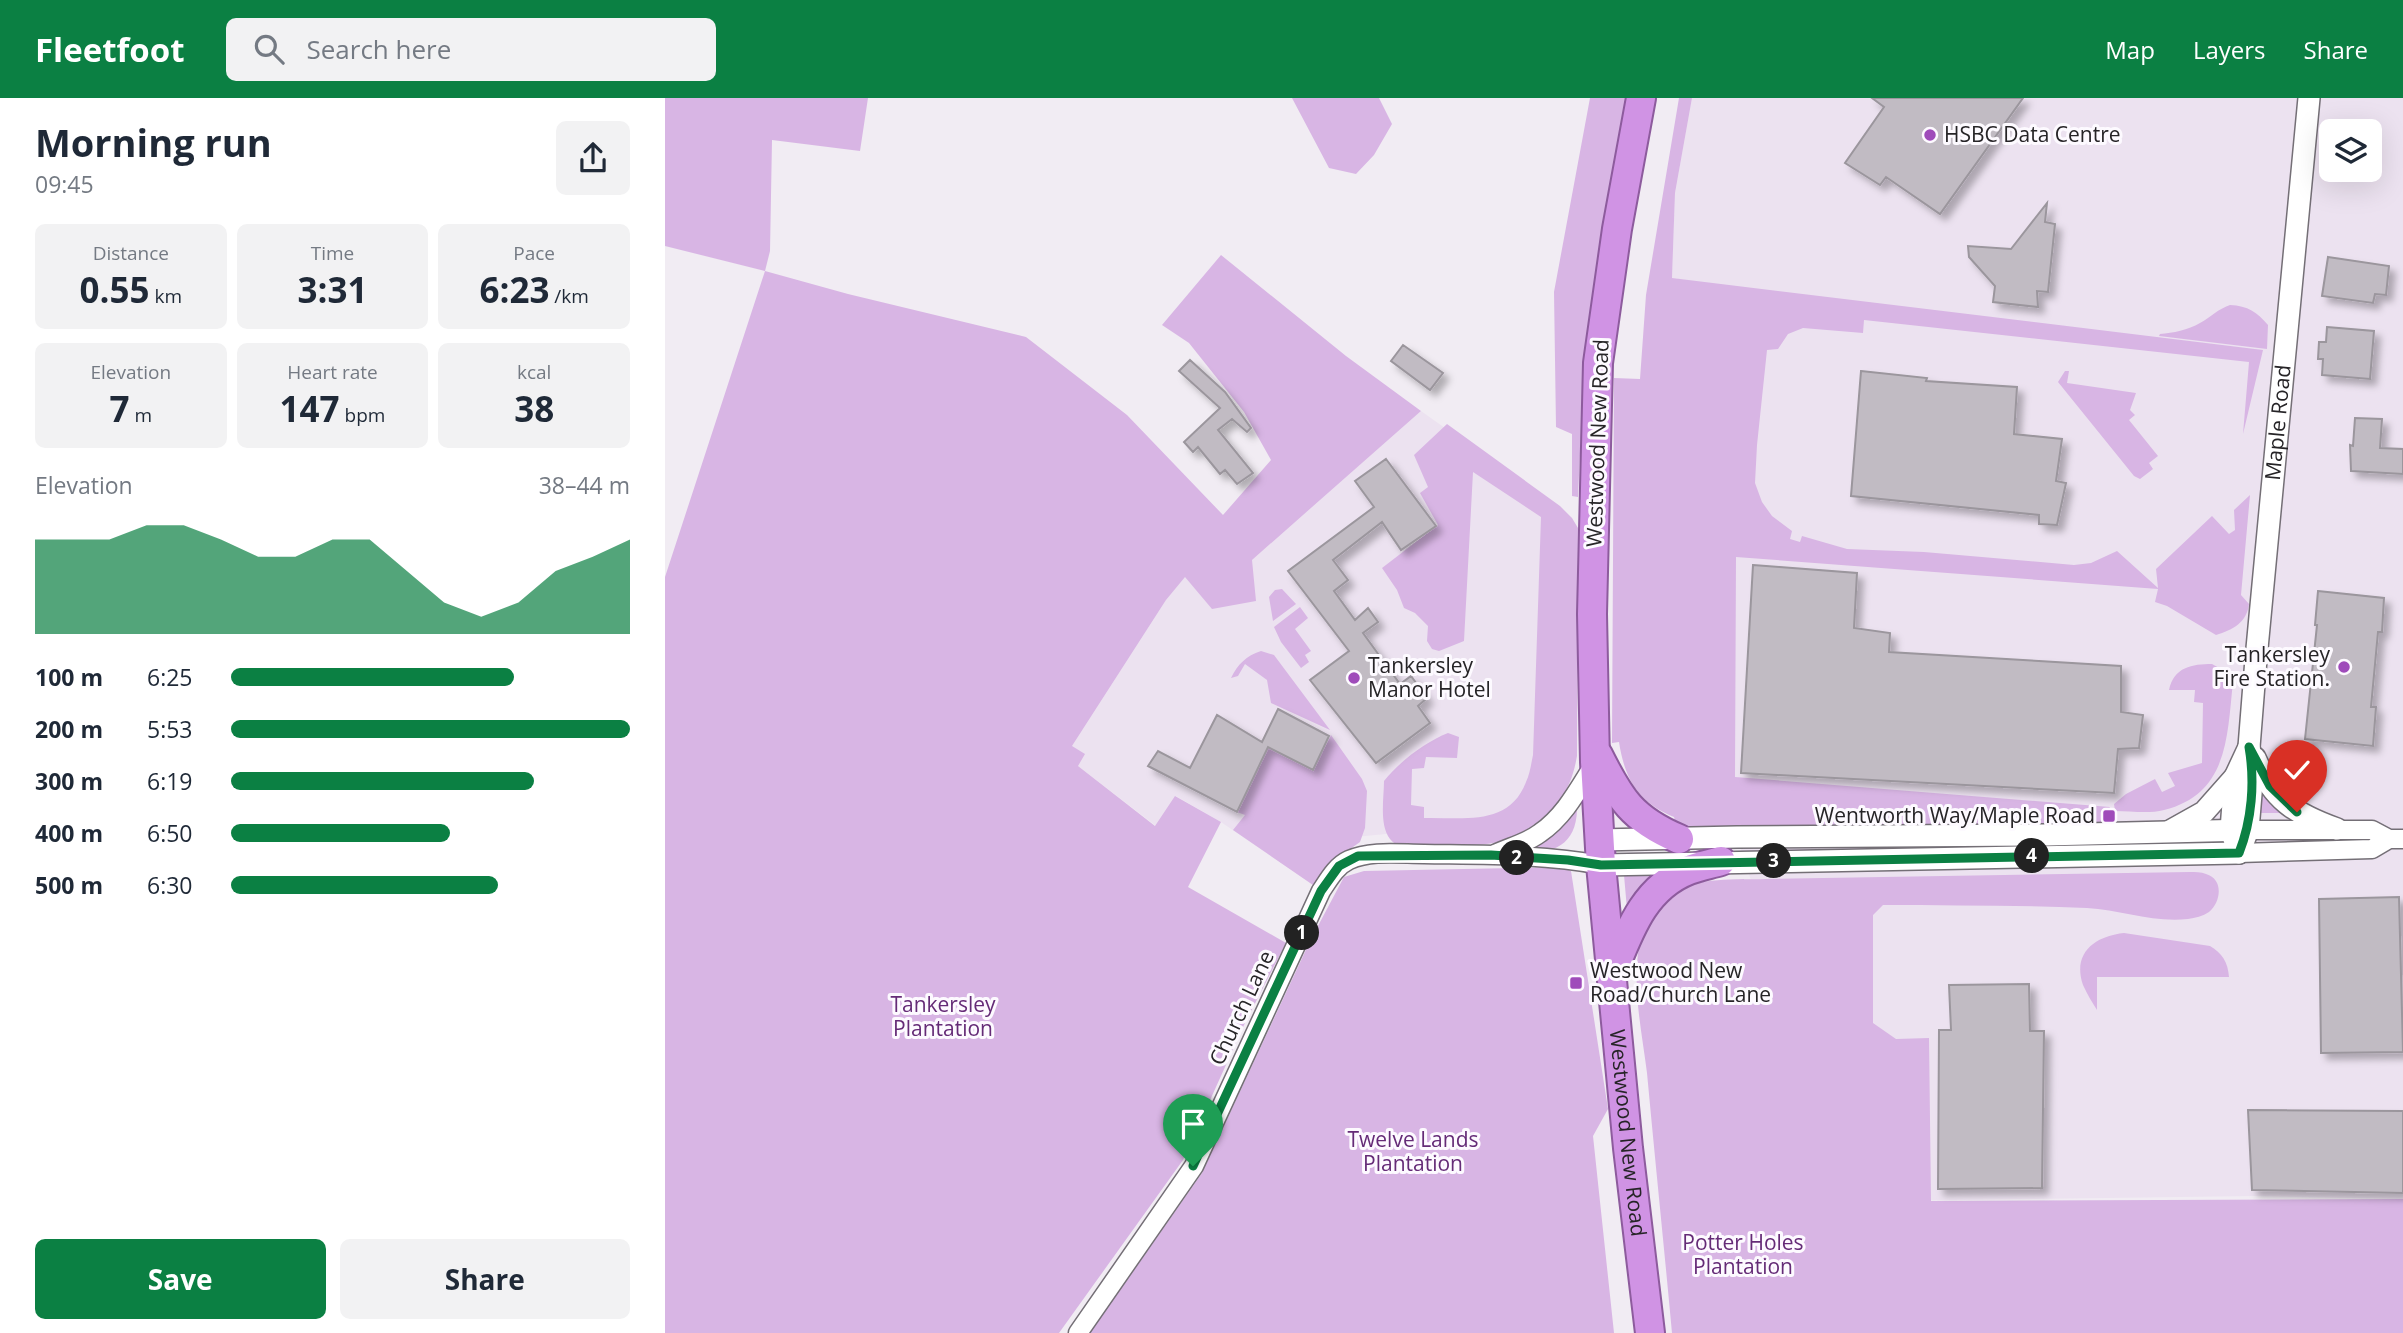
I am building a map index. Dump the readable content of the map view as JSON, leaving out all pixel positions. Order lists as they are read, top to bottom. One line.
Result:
{"streets":{"highway":["Westwood New Road"],"street":["Maple Road","Church Lane"]},"crossings":[["Westwood New Road","Church Lane"]],"parks":["Tankersley Plantation","Twelve Lands Plantation","Potter Holes Plantation"],"places":{"other":["HSBC Data Centre","Tankersley Fire Station.","Tankersley Manor Hotel"],"transit":["Wentworth Way/Maple Road","Westwood New Road/Church Lane"]},"page":{"header":"Fleetfoot","search":"Search here","nav":["Map","Layers","Share"],"heading":["Morning run","09:45"],"stats":[["Distance","0.55 km"],["Time","3:31"],["Pace","6:23 /km"],["Elevation","7 m"],["Heart rate","147 bpm"],["kcal","38"]],"chart":["Elevation","38–44 m"],"list":[{"name":"100 m","note":"6:25"},{"name":"200 m","note":"5:53"},{"name":"300 m","note":"6:19"},{"name":"400 m","note":"6:50"},{"name":"500 m","note":"6:30"}],"pins":["4","2","3","1"],"buttons":["Save","Share"]}}
